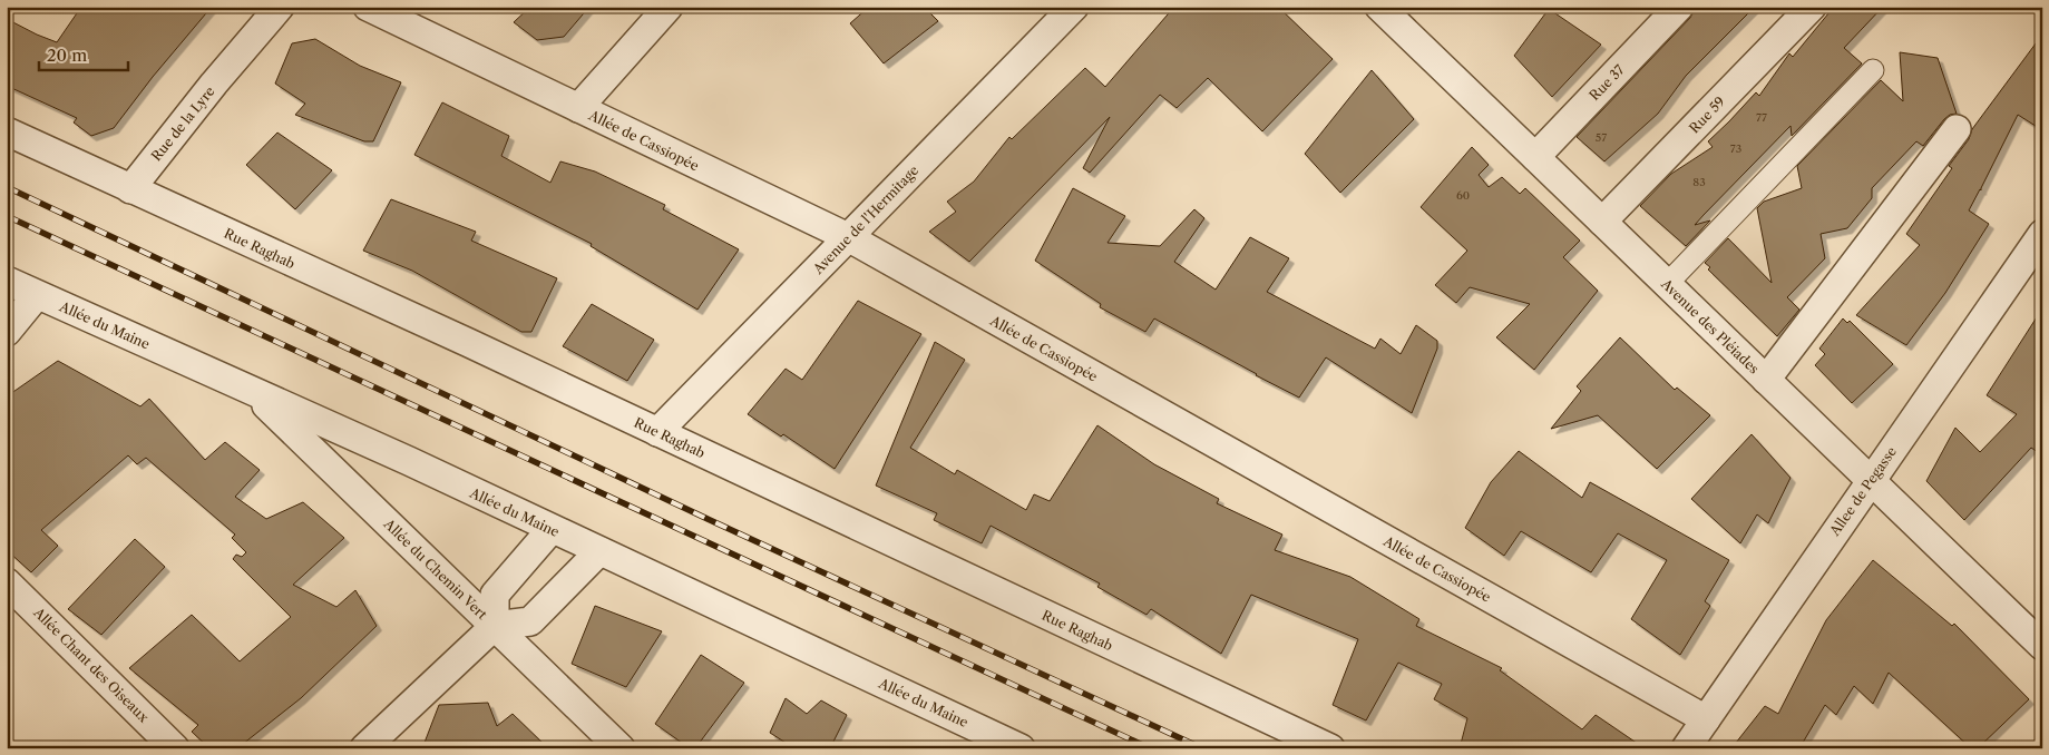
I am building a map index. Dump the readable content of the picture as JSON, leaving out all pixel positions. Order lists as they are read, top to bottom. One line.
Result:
{"streets":{"street":["Rue 37","Rue 59","Rue de la Lyre","Allée de Cassiopée","Avenue de l'Hermitage","Rue Raghab","Allée du Maine","Avenue des Pléiades","Allee de Pegasse","Allée du Chemin Vert","Allée Chant des Oiseaux"]},"crossings":[["Rue 37","Avenue des Pléiades"],["Rue 59","Avenue des Pléiades"],["Rue de la Lyre","Rue Raghab"],["Allée de Cassiopée","Avenue de l'Hermitage"],["Allée de Cassiopée","Allee de Pegasse"],["Avenue de l'Hermitage","Rue Raghab"],["Allée du Maine","Allée du Chemin Vert"],["Avenue des Pléiades","Allee de Pegasse"]],"house_numbers":["77","57","73","83","60"],"scale_bar":"20 m"}
